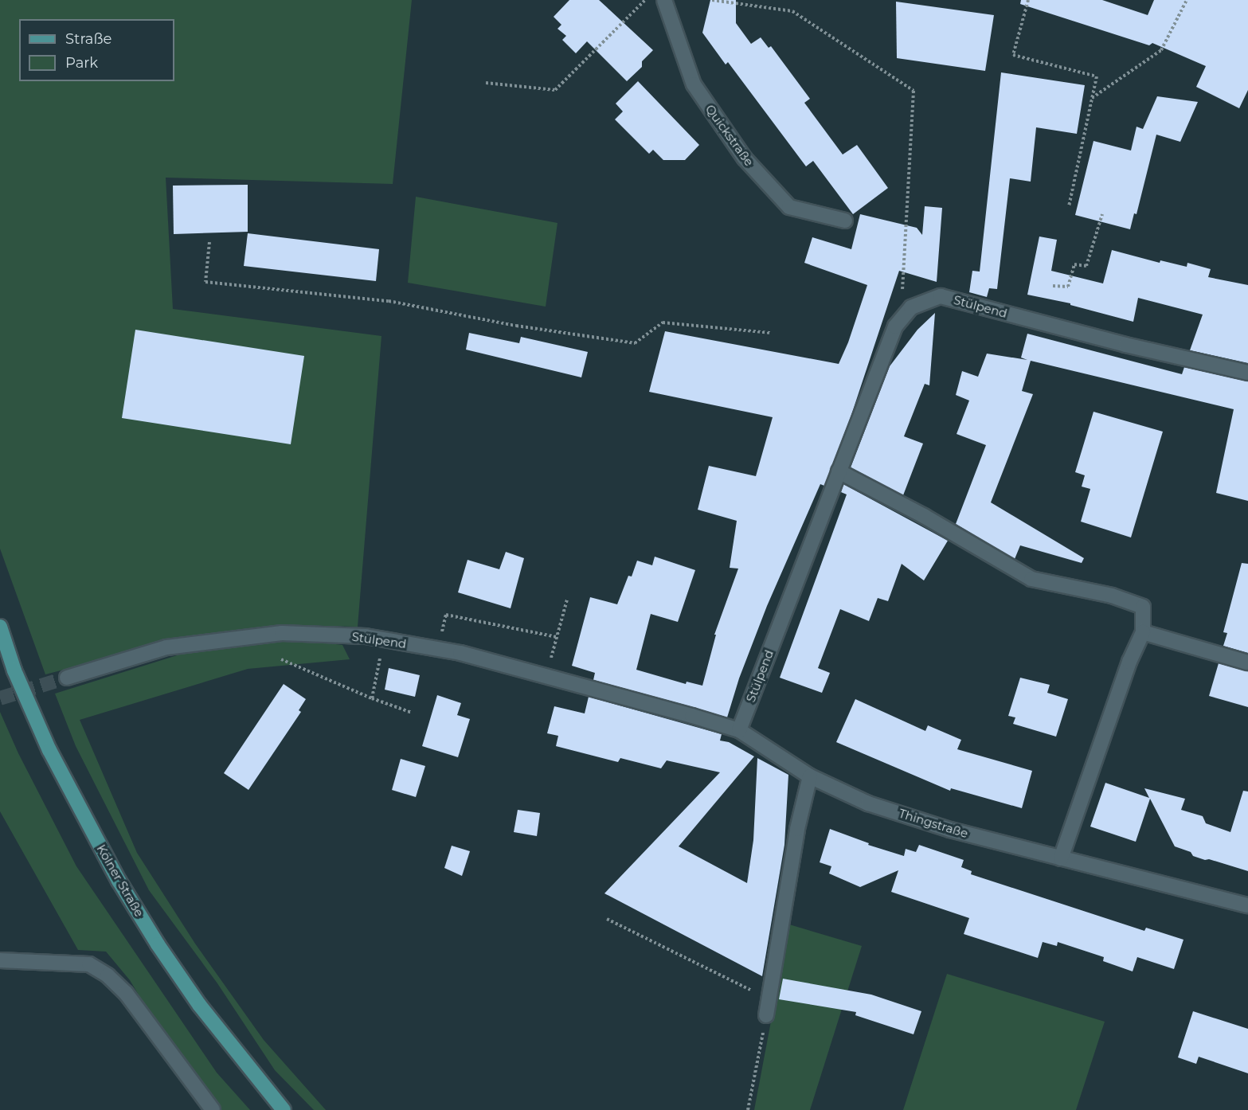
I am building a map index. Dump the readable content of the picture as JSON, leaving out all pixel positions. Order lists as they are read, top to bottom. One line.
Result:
{"streets":{"main road":["Kölner Straße"],"street":["Quickstraße","Stülpend","Thingstraße"]},"crossings":[["Stülpend","Thingstraße"]],"legend":["Straße","Park"]}
